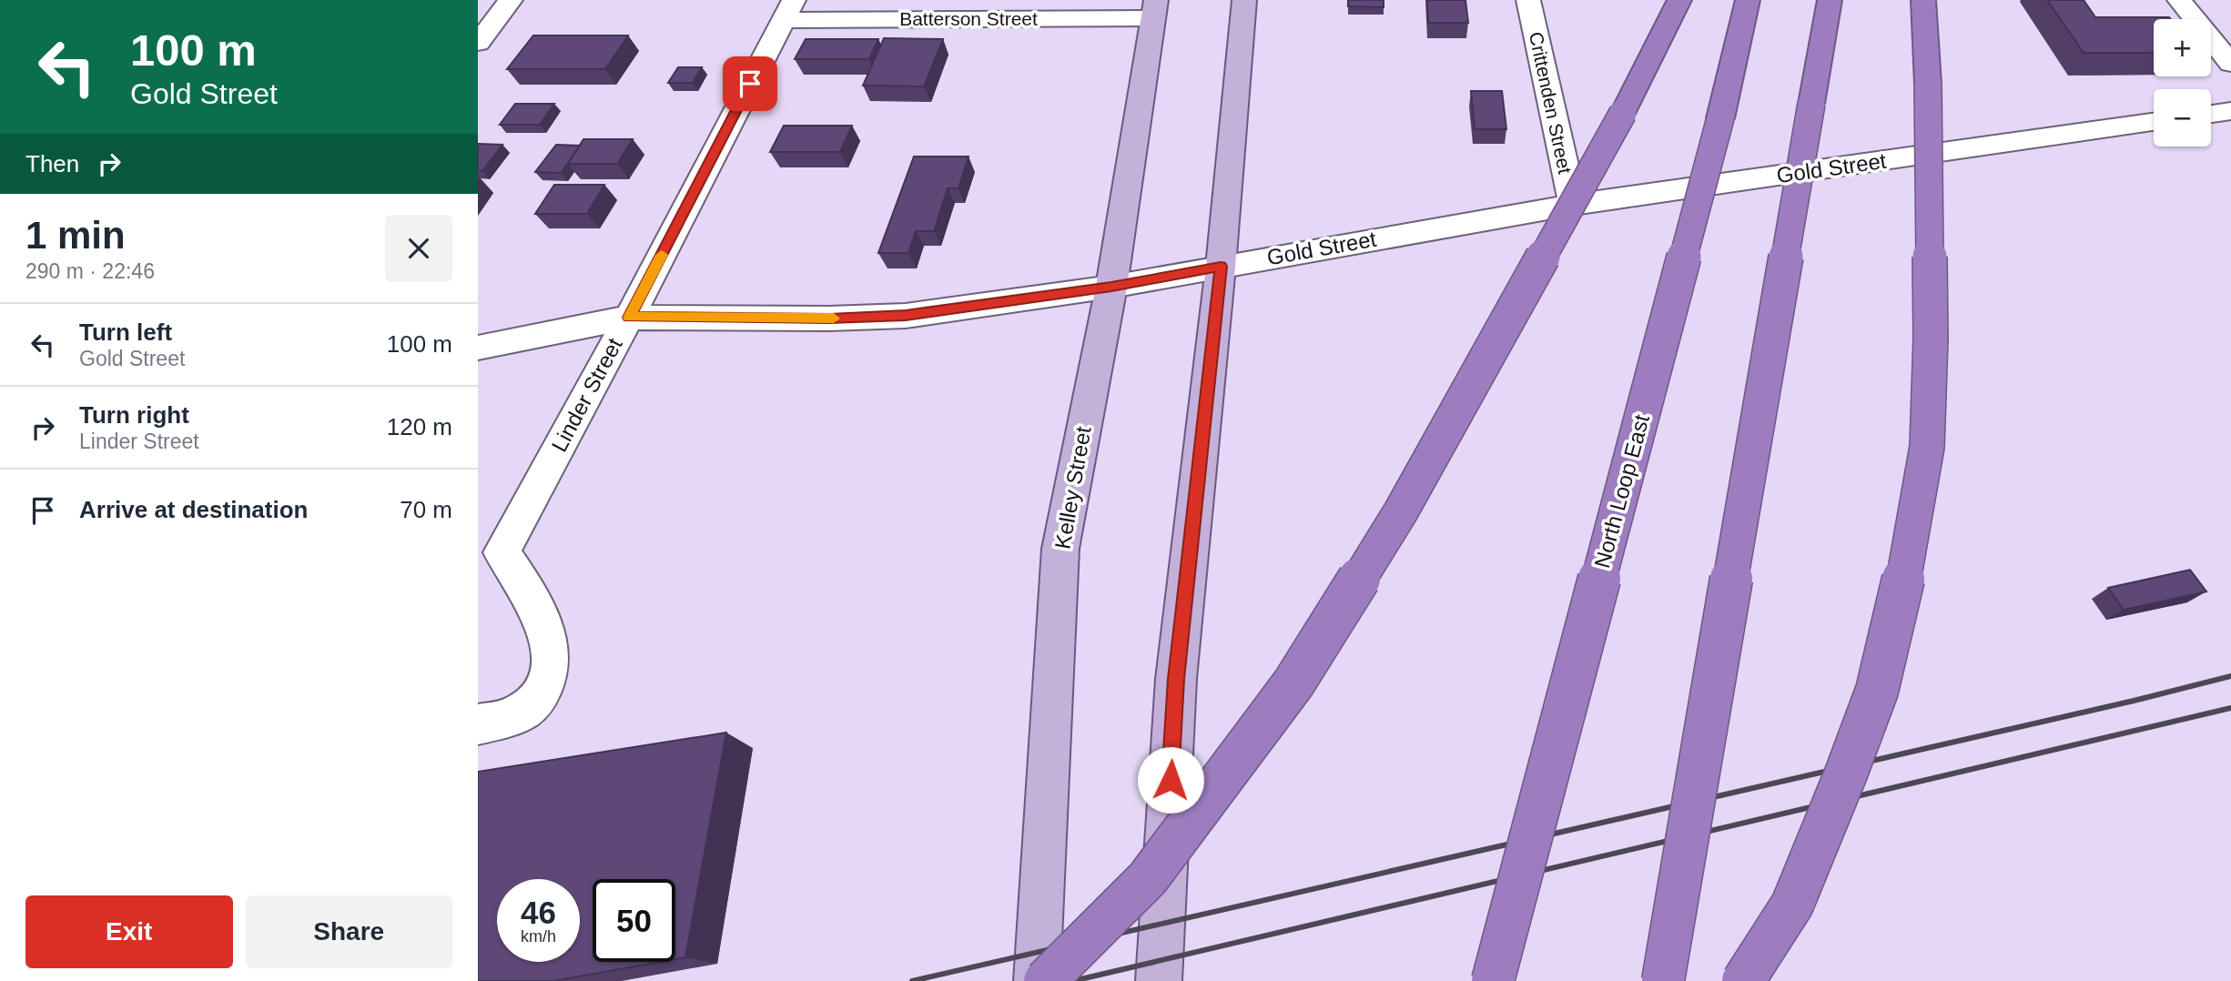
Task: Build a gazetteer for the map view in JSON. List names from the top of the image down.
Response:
{
  "streets": {
    "highway": ["North Loop East"],
    "main road": ["Kelley Street"],
    "street": [
      "Batterson Street",
      "Crittenden Street",
      "Gold Street",
      "Linder Street"
    ]
  },
  "crossings": [
    ["Batterson Street", "Linder Street"],
    ["Batterson Street", "Kelley Street"],
    ["Crittenden Street", "Gold Street"],
    ["Gold Street", "Linder Street"],
    ["Gold Street", "Kelley Street"]
  ],
  "page": {
    "turn": ["100 m", "Gold Street"],
    "map_buttons": ["+", "−"],
    "then": "Then",
    "heading": ["1 min", "290 m · 22:46"],
    "list": [
      {
        "name": "Turn left",
        "note": "Gold Street",
        "value": "100 m"
      },
      {
        "name": "Turn right",
        "note": "Linder Street",
        "value": "120 m"
      },
      {
        "name": "Arrive at destination",
        "value": "70 m"
      }
    ],
    "speed": "46 km/h",
    "limit": "50",
    "buttons": ["Exit", "Share"]
  }
}
